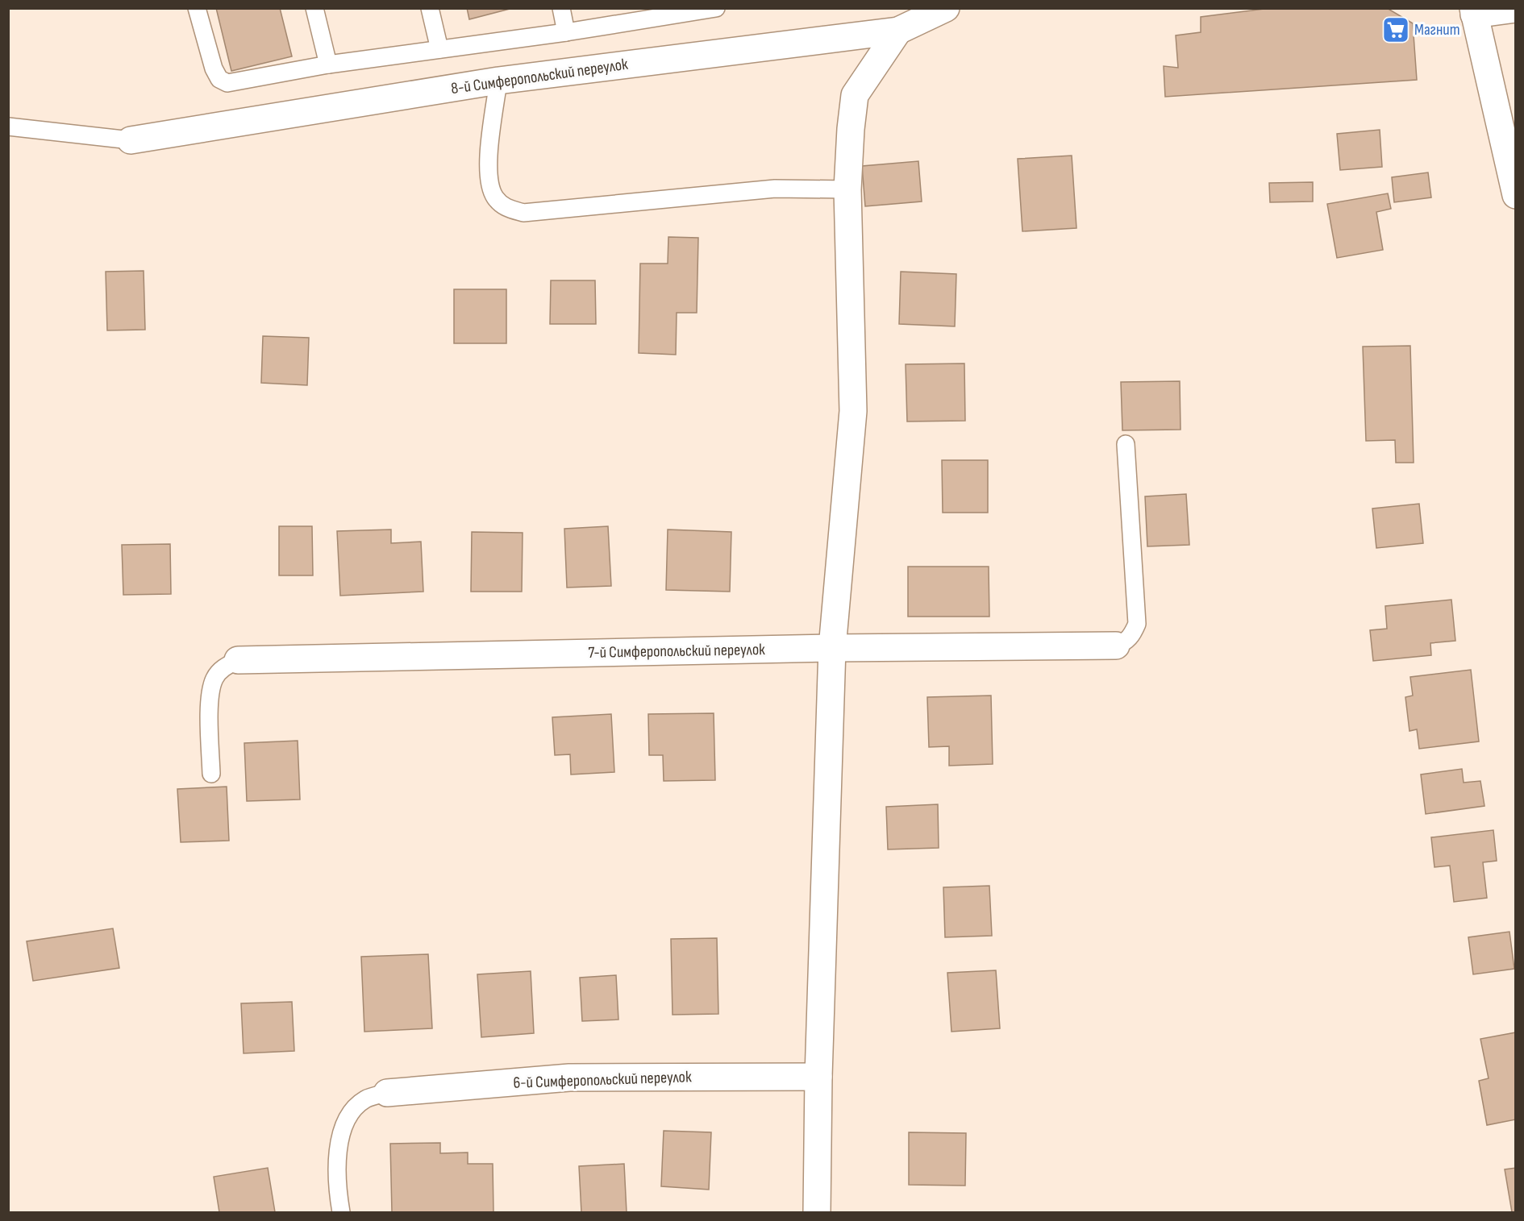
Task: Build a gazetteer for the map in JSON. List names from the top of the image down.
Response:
{
  "streets": {
    "street": ["8-й Симферопольский переулок", "7-й Симферопольский переулок", "6-й Симферопольский переулок"]
  },
  "places": {
    "supermarket": ["Магнит"]
  }
}
